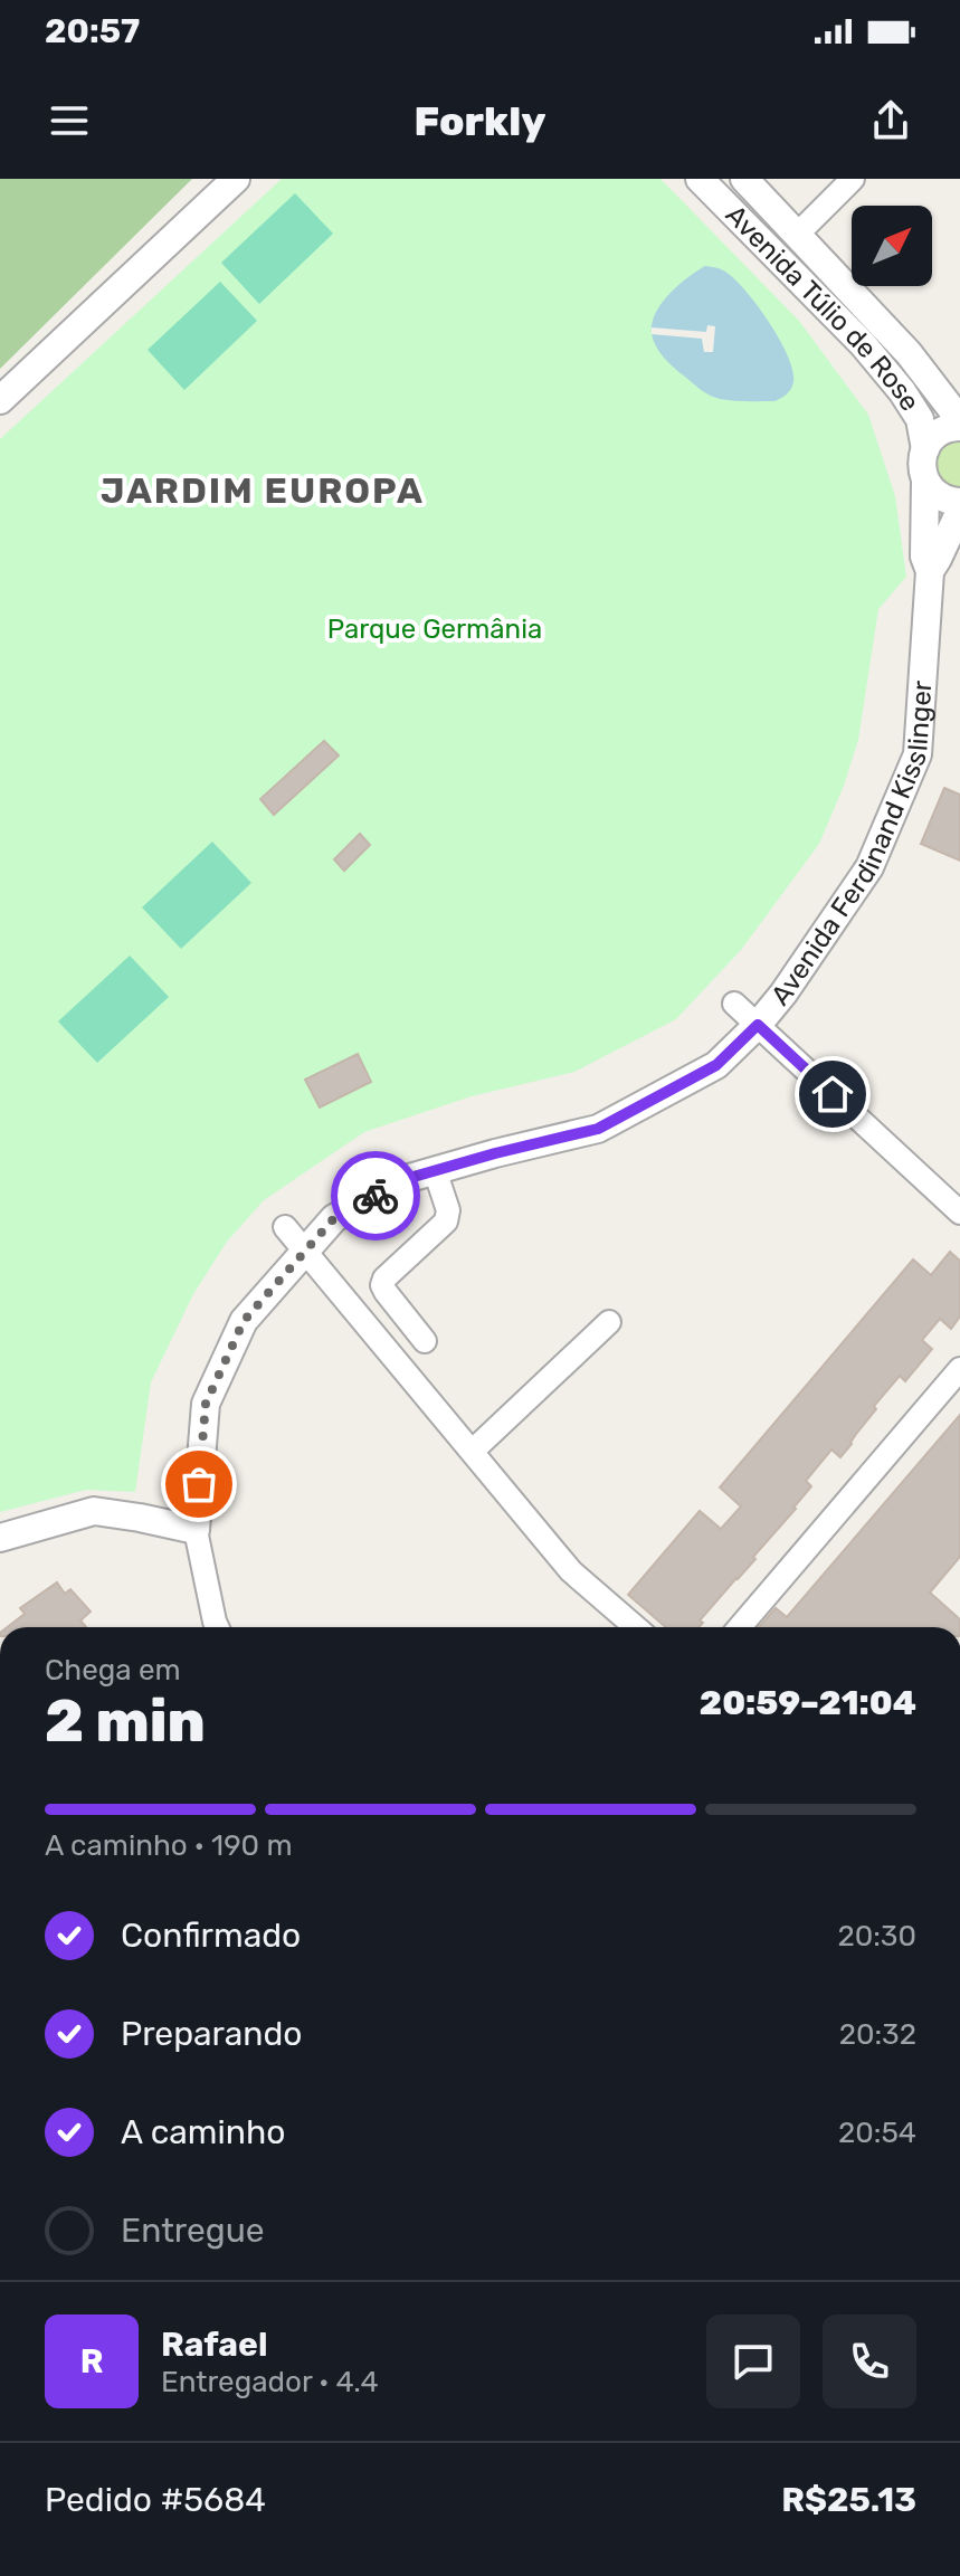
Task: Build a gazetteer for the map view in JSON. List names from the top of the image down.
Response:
{
  "streets": {
    "street": ["Avenida Túlio de Rose", "Avenida Ferdinand Kisslinger"]
  },
  "crossings": [
    ["Avenida Túlio de Rose", "Avenida Ferdinand Kisslinger"]
  ],
  "districts": ["JARDIM EUROPA"],
  "parks": ["Parque Germânia"],
  "north": "top right",
  "page": {
    "status": "20:57",
    "header": "Forkly",
    "heading": ["2 min", "Chega em", "20:59–21:04"],
    "panel": [
      "Rafael",
      "Entregador · 4.4",
      "Pedido #5684",
      "R$25.13"
    ],
    "bar": "A caminho · 190 m",
    "list": [
      ["Confirmado", "20:30"],
      ["Preparando", "20:32"],
      ["A caminho", "20:54"],
      "Entregue"
    ],
    "round": "R"
  }
}
